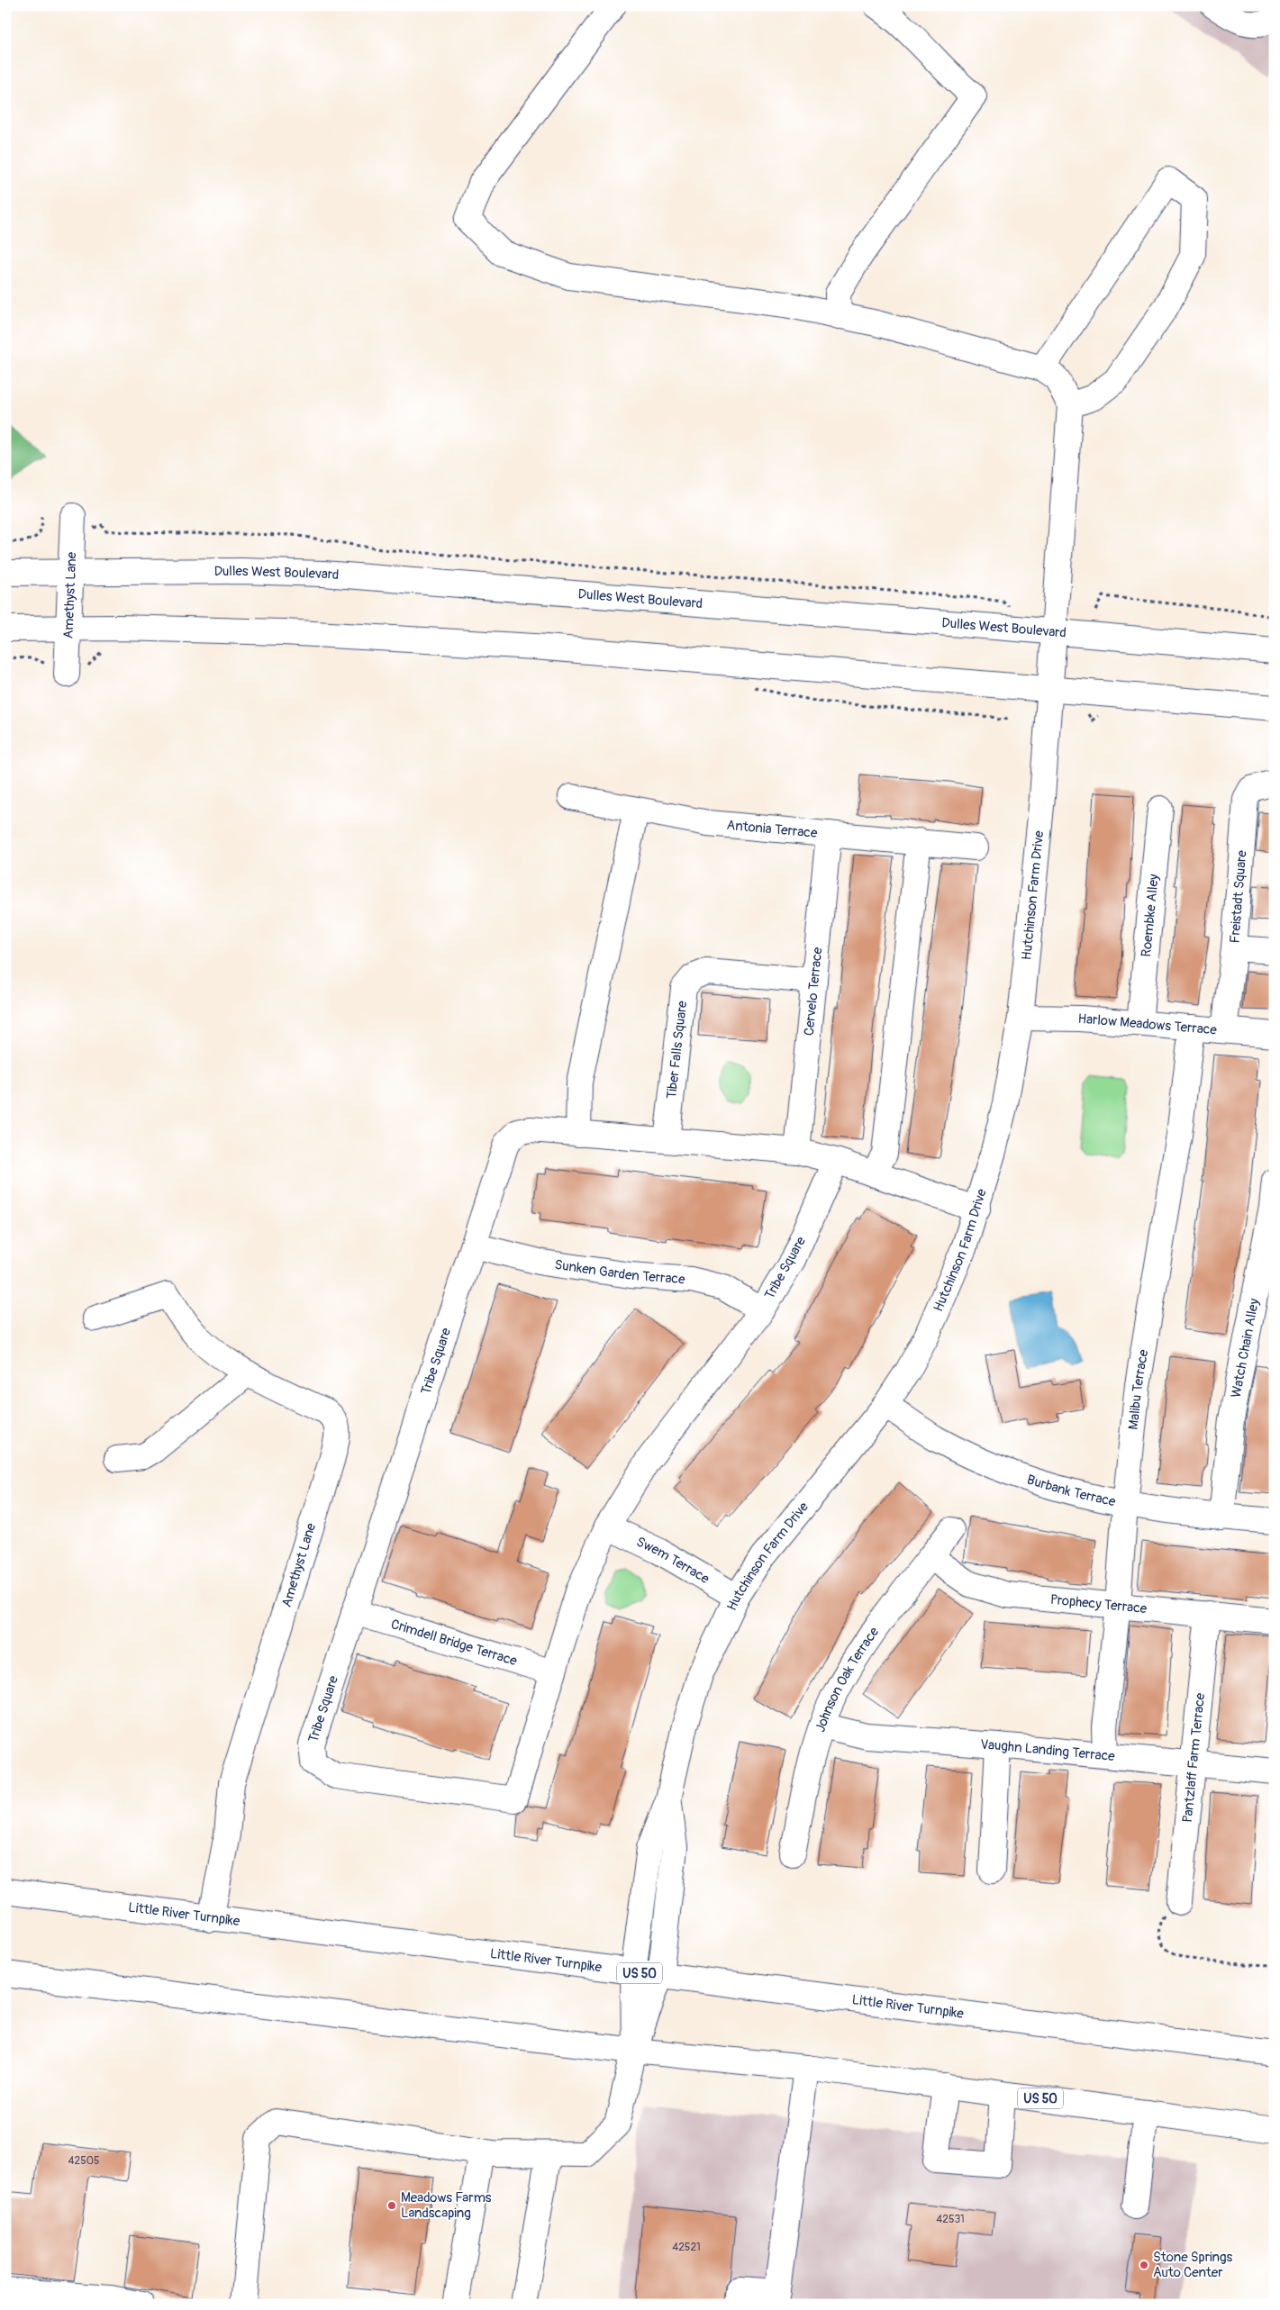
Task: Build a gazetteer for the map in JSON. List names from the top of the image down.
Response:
{
  "streets": {
    "main road": [
      "Dulles West Boulevard",
      "Amethyst Lane",
      "Antonia Terrace",
      "Hutchinson Farm Drive",
      "Freistadt Square",
      "Roembke Alley",
      "Cervelo Terrace",
      "Harlow Meadows Terrace",
      "Tiber Falls Square",
      "Tribe Square",
      "Sunken Garden Terrace",
      "Watch Chain Alley",
      "Malibu Terrace",
      "Burbank Terrace",
      "Swem Terrace",
      "Prophecy Terrace",
      "Crimdell Bridge Terrace",
      "Johnson Oak Terrace",
      "Vaughn Landing Terrace",
      "Pantzlaff Farm Terrace",
      "Little River Turnpike",
      "US 50"
    ]
  },
  "crossings": [
    ["Dulles West Boulevard", "Amethyst Lane"],
    ["Dulles West Boulevard", "Hutchinson Farm Drive"],
    ["Amethyst Lane", "Little River Turnpike"],
    ["Antonia Terrace", "Cervelo Terrace"],
    ["Hutchinson Farm Drive", "Harlow Meadows Terrace"],
    ["Hutchinson Farm Drive", "Tribe Square"],
    ["Hutchinson Farm Drive", "Burbank Terrace"],
    ["Hutchinson Farm Drive", "Swem Terrace"],
    ["Hutchinson Farm Drive", "Little River Turnpike"],
    ["Hutchinson Farm Drive", "US 50"],
    ["Freistadt Square", "Harlow Meadows Terrace"],
    ["Roembke Alley", "Harlow Meadows Terrace"],
    ["Cervelo Terrace", "Tiber Falls Square"],
    ["Cervelo Terrace", "Tribe Square"],
    ["Harlow Meadows Terrace", "Malibu Terrace"],
    ["Tiber Falls Square", "Tribe Square"],
    ["Tribe Square", "Sunken Garden Terrace"],
    ["Tribe Square", "Swem Terrace"],
    ["Tribe Square", "Crimdell Bridge Terrace"],
    ["Watch Chain Alley", "Burbank Terrace"],
    ["Malibu Terrace", "Burbank Terrace"],
    ["Malibu Terrace", "Prophecy Terrace"],
    ["Malibu Terrace", "Vaughn Landing Terrace"],
    ["Prophecy Terrace", "Johnson Oak Terrace"],
    ["Prophecy Terrace", "Pantzlaff Farm Terrace"],
    ["Johnson Oak Terrace", "Vaughn Landing Terrace"],
    ["Vaughn Landing Terrace", "Pantzlaff Farm Terrace"]
  ],
  "places": ["Meadows Farms Landscaping", "Stone Springs Auto Center"],
  "house_numbers": ["42505", "42531", "42521"]
}
